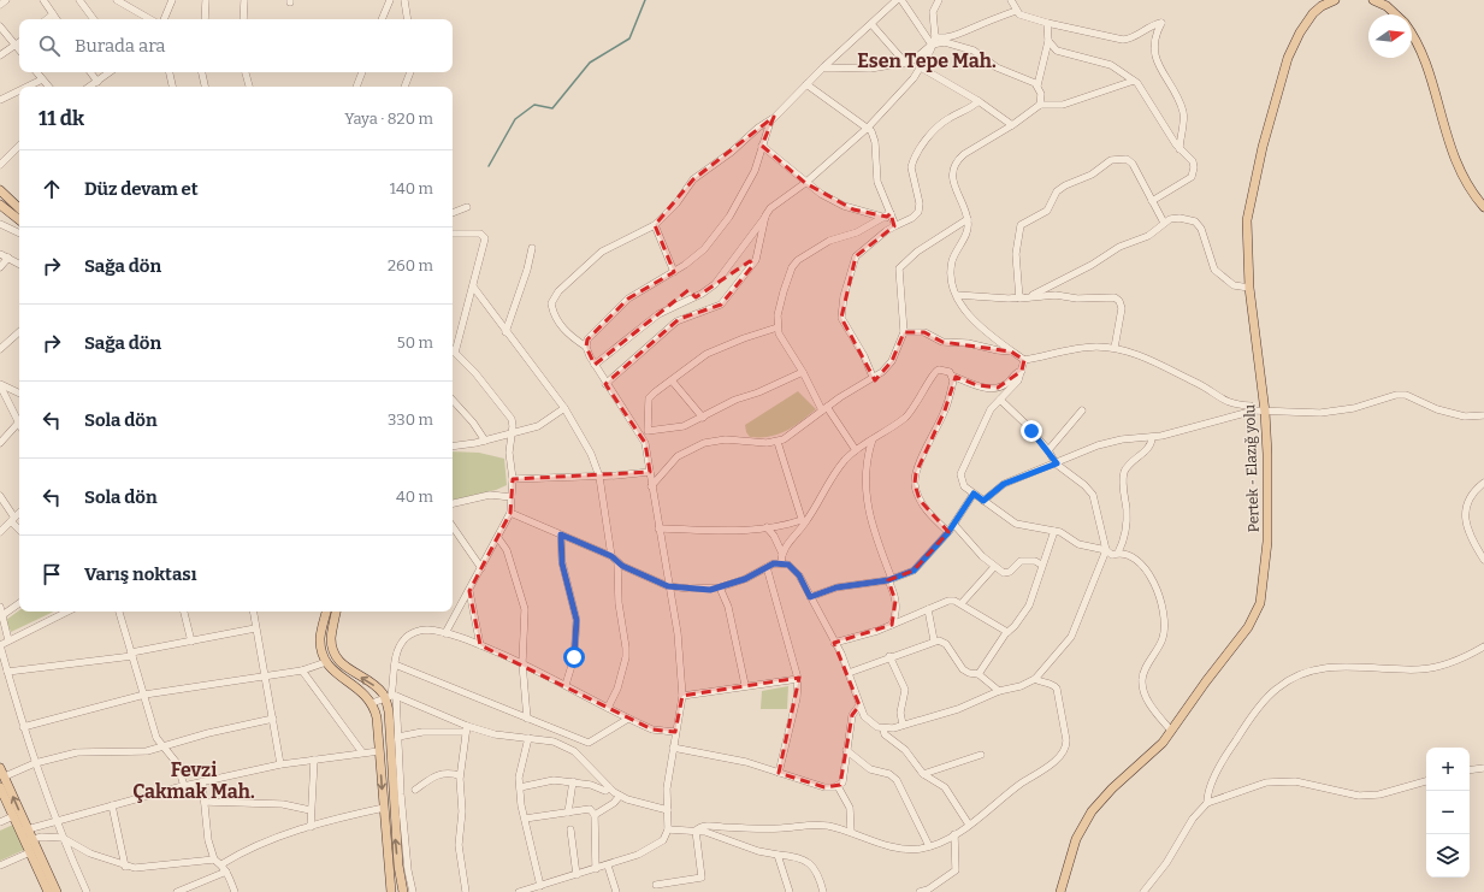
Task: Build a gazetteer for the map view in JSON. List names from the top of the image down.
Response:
{
  "streets": {
    "main road": ["Pertek - Elazığ yolu"]
  },
  "districts": ["Esen Tepe Mah.", "Fevzi Çakmak Mah."],
  "north": "right",
  "page": {
    "search": "Burada ara",
    "heading": ["11 dk", "Yaya · 820 m"],
    "list": [
      ["Düz devam et", "140 m"],
      ["Sağa dön", "260 m"],
      ["Sağa dön", "50 m"],
      ["Sola dön", "330 m"],
      ["Sola dön", "40 m"],
      "Varış noktası"
    ],
    "map_buttons": ["+", "−"]
  }
}
